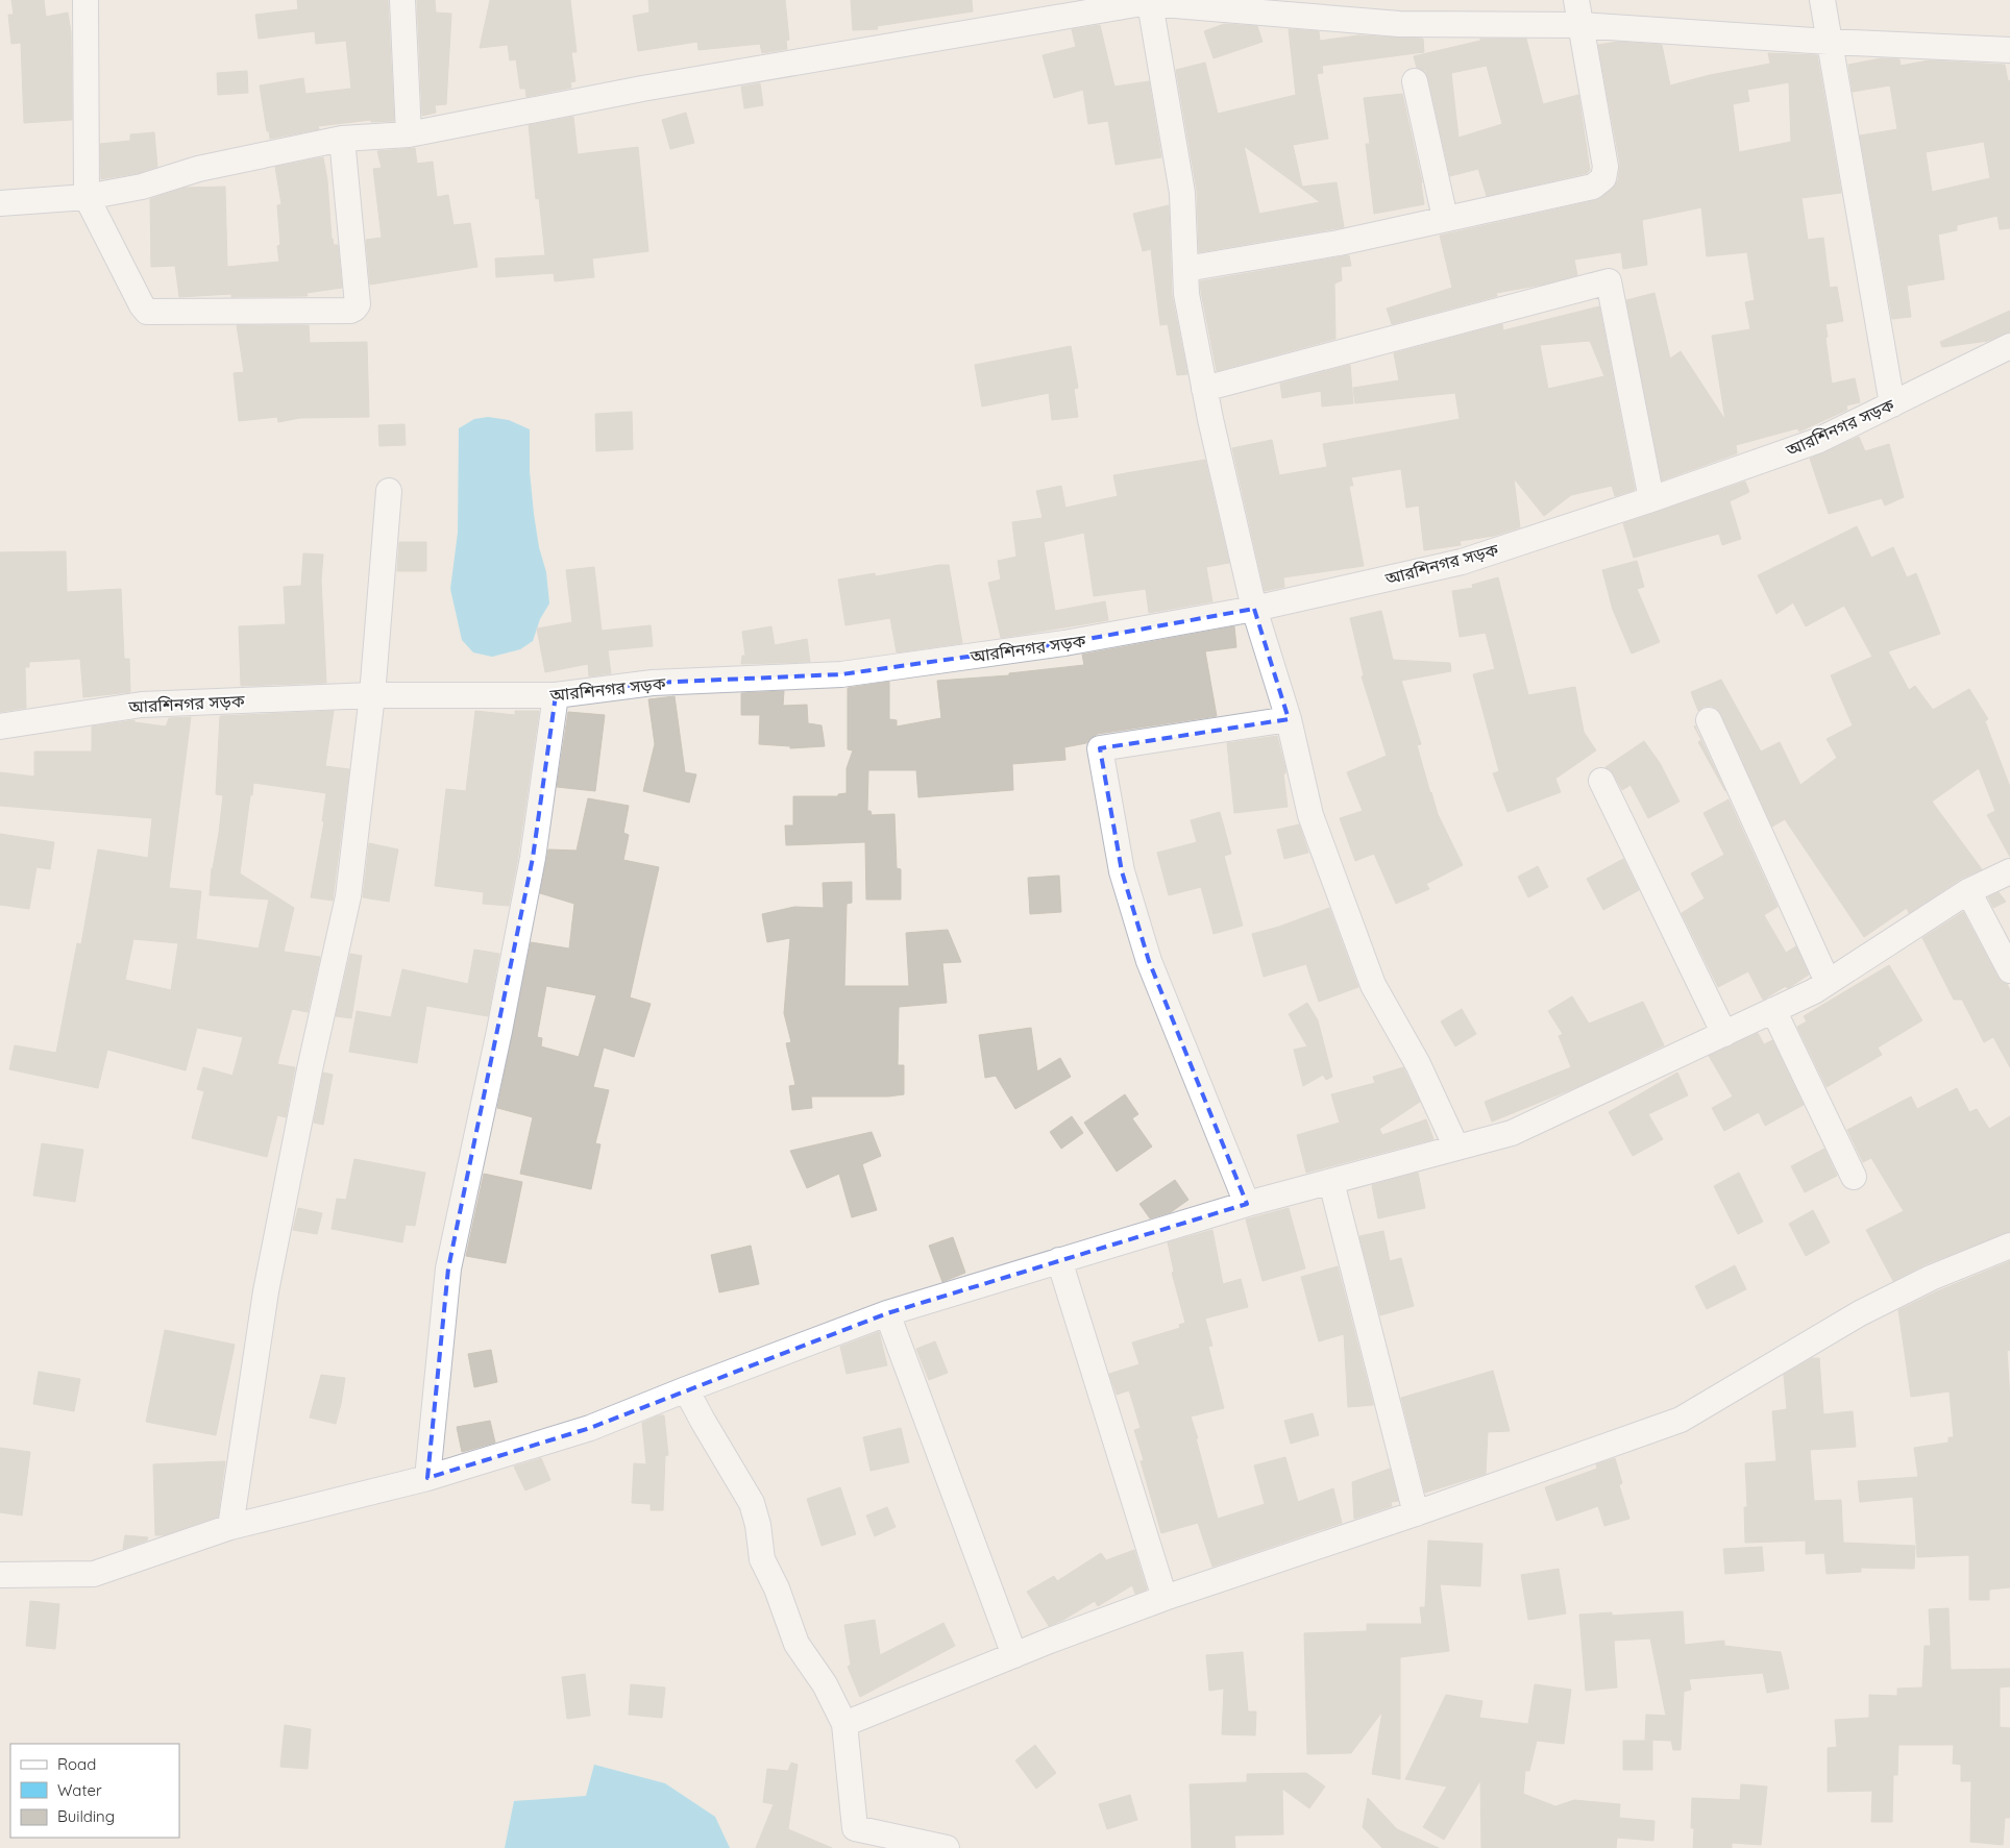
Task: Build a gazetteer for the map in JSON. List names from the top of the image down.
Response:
{
  "streets": {
    "street": ["আরশিনগর সড়ক"]
  },
  "legend": ["Road", "Water", "Building"]
}
